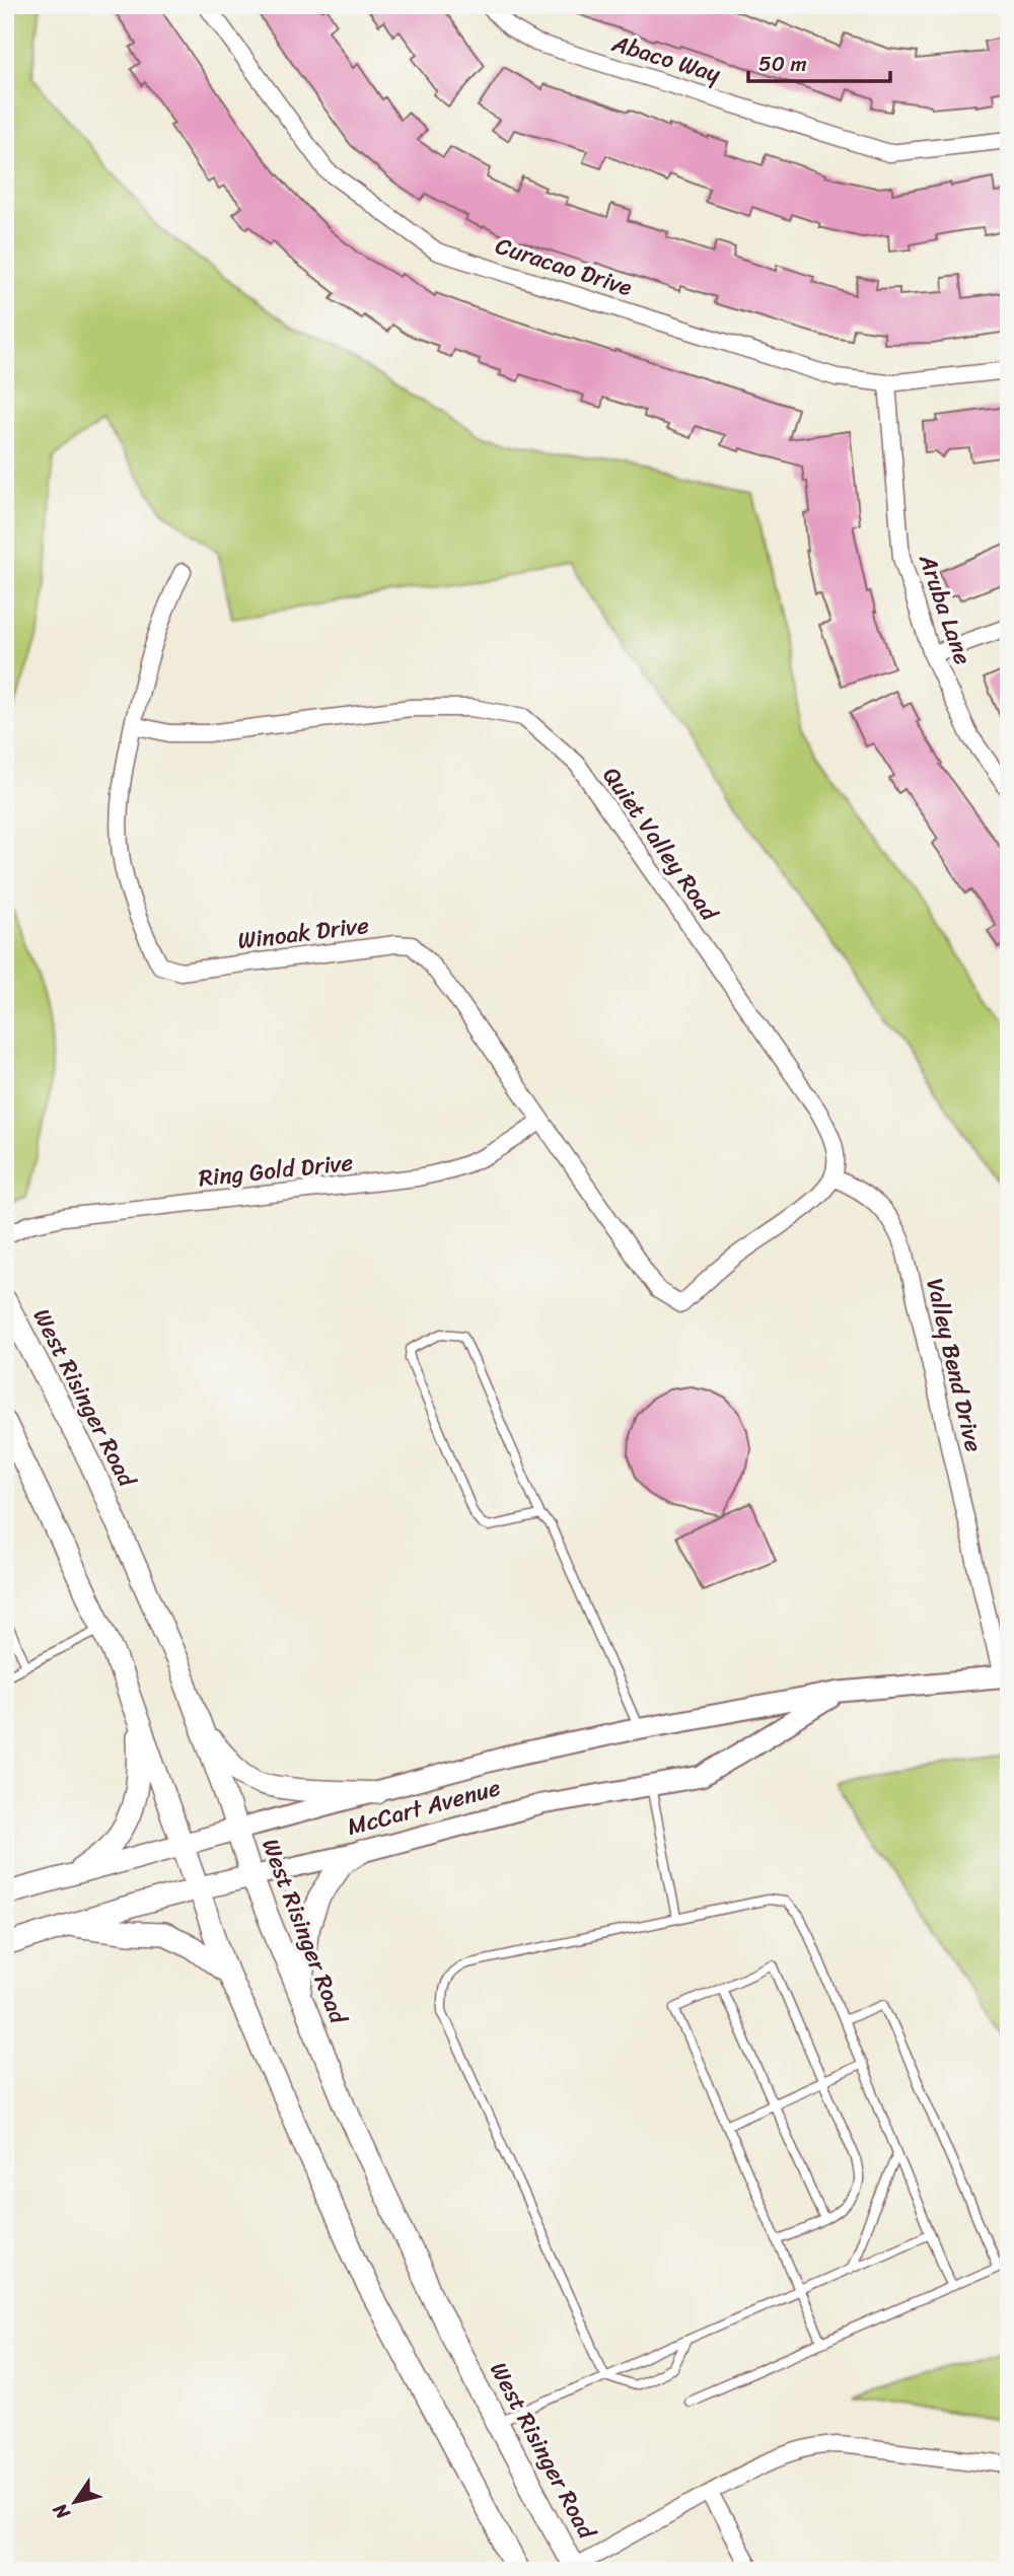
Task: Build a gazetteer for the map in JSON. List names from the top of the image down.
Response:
{
  "streets": {
    "main road": ["West Risinger Road", "McCart Avenue"],
    "street": [
      "Abaco Way",
      "Curacao Drive",
      "Aruba Lane",
      "Quiet Valley Road",
      "Winoak Drive",
      "Ring Gold Drive",
      "Valley Bend Drive"
    ]
  },
  "crossings": [
    ["Curacao Drive", "Aruba Lane"],
    ["Quiet Valley Road", "Winoak Drive"],
    ["Quiet Valley Road", "Valley Bend Drive"],
    ["Winoak Drive", "Ring Gold Drive"],
    ["Winoak Drive", "Valley Bend Drive"],
    ["Valley Bend Drive", "McCart Avenue"],
    ["West Risinger Road", "McCart Avenue"]
  ],
  "scale_bar": "50 m",
  "north": "bottom left"
}
